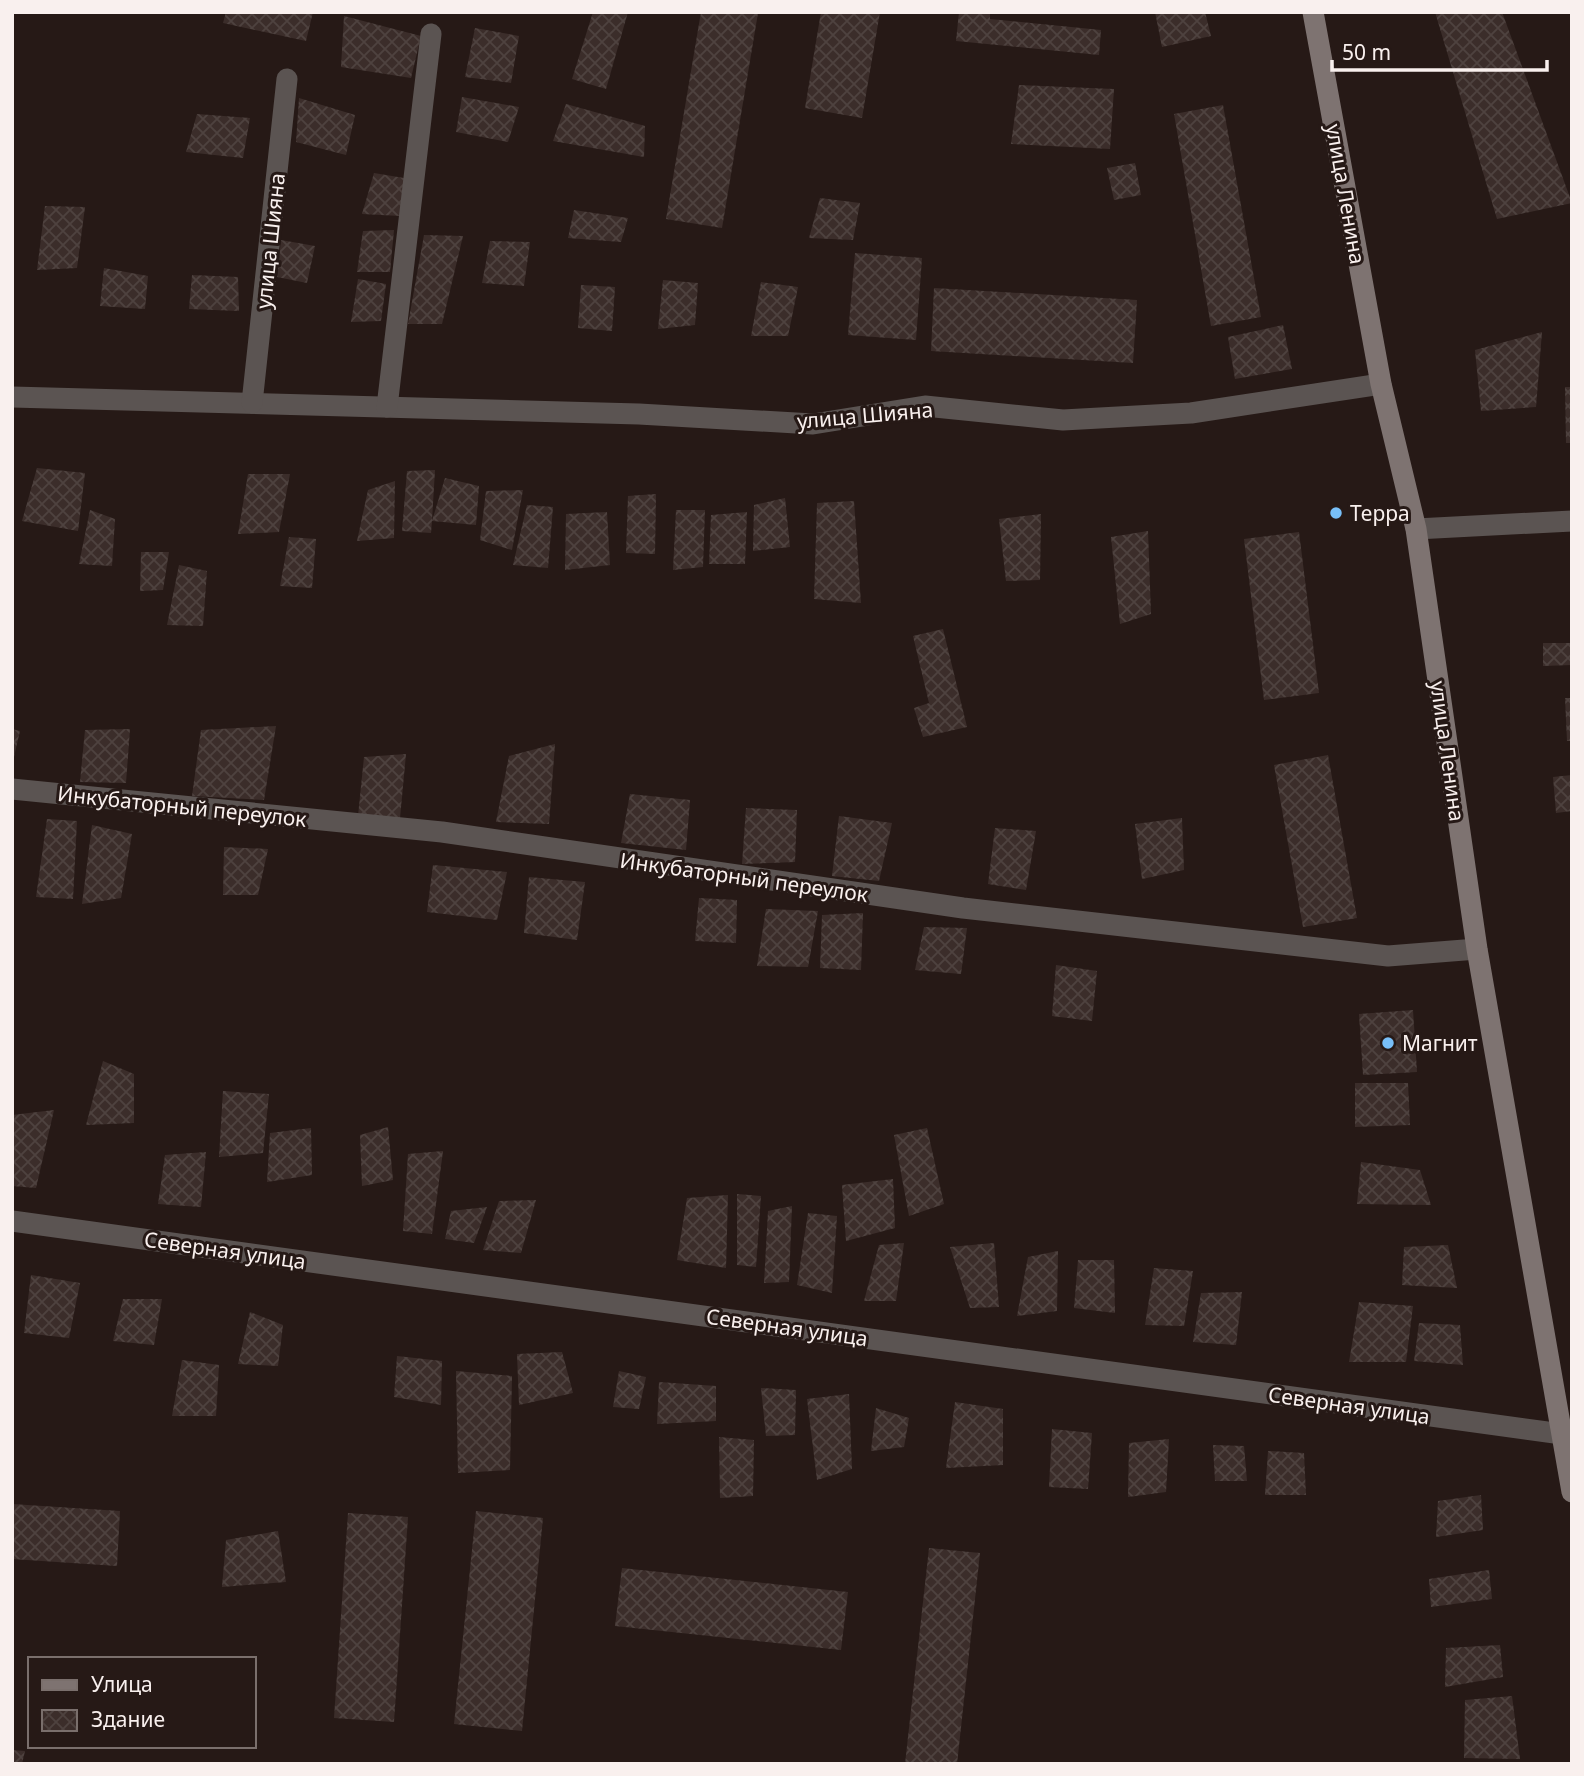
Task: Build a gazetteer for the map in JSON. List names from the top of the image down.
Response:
{
  "streets": {
    "main road": ["улица Ленина"],
    "street": ["улица Шияна", "Инкубаторный переулок", "Северная улица"]
  },
  "crossings": [
    ["улица Ленина", "улица Шияна"],
    ["улица Ленина", "Инкубаторный переулок"],
    ["улица Ленина", "Северная улица"]
  ],
  "places": ["Терра", "Магнит"],
  "legend": ["Улица", "Здание"],
  "scale_bar": "50 m"
}
